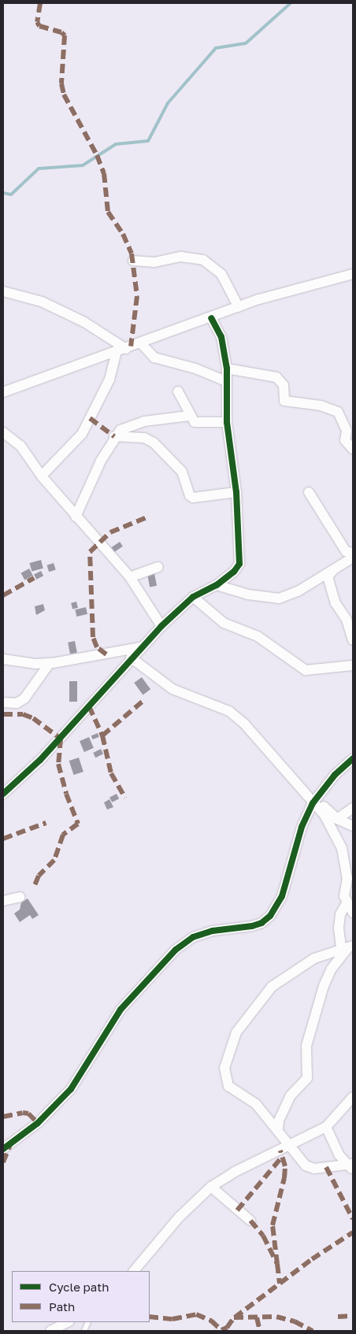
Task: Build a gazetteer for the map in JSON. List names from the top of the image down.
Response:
{
  "legend": ["Cycle path", "Path"]
}
